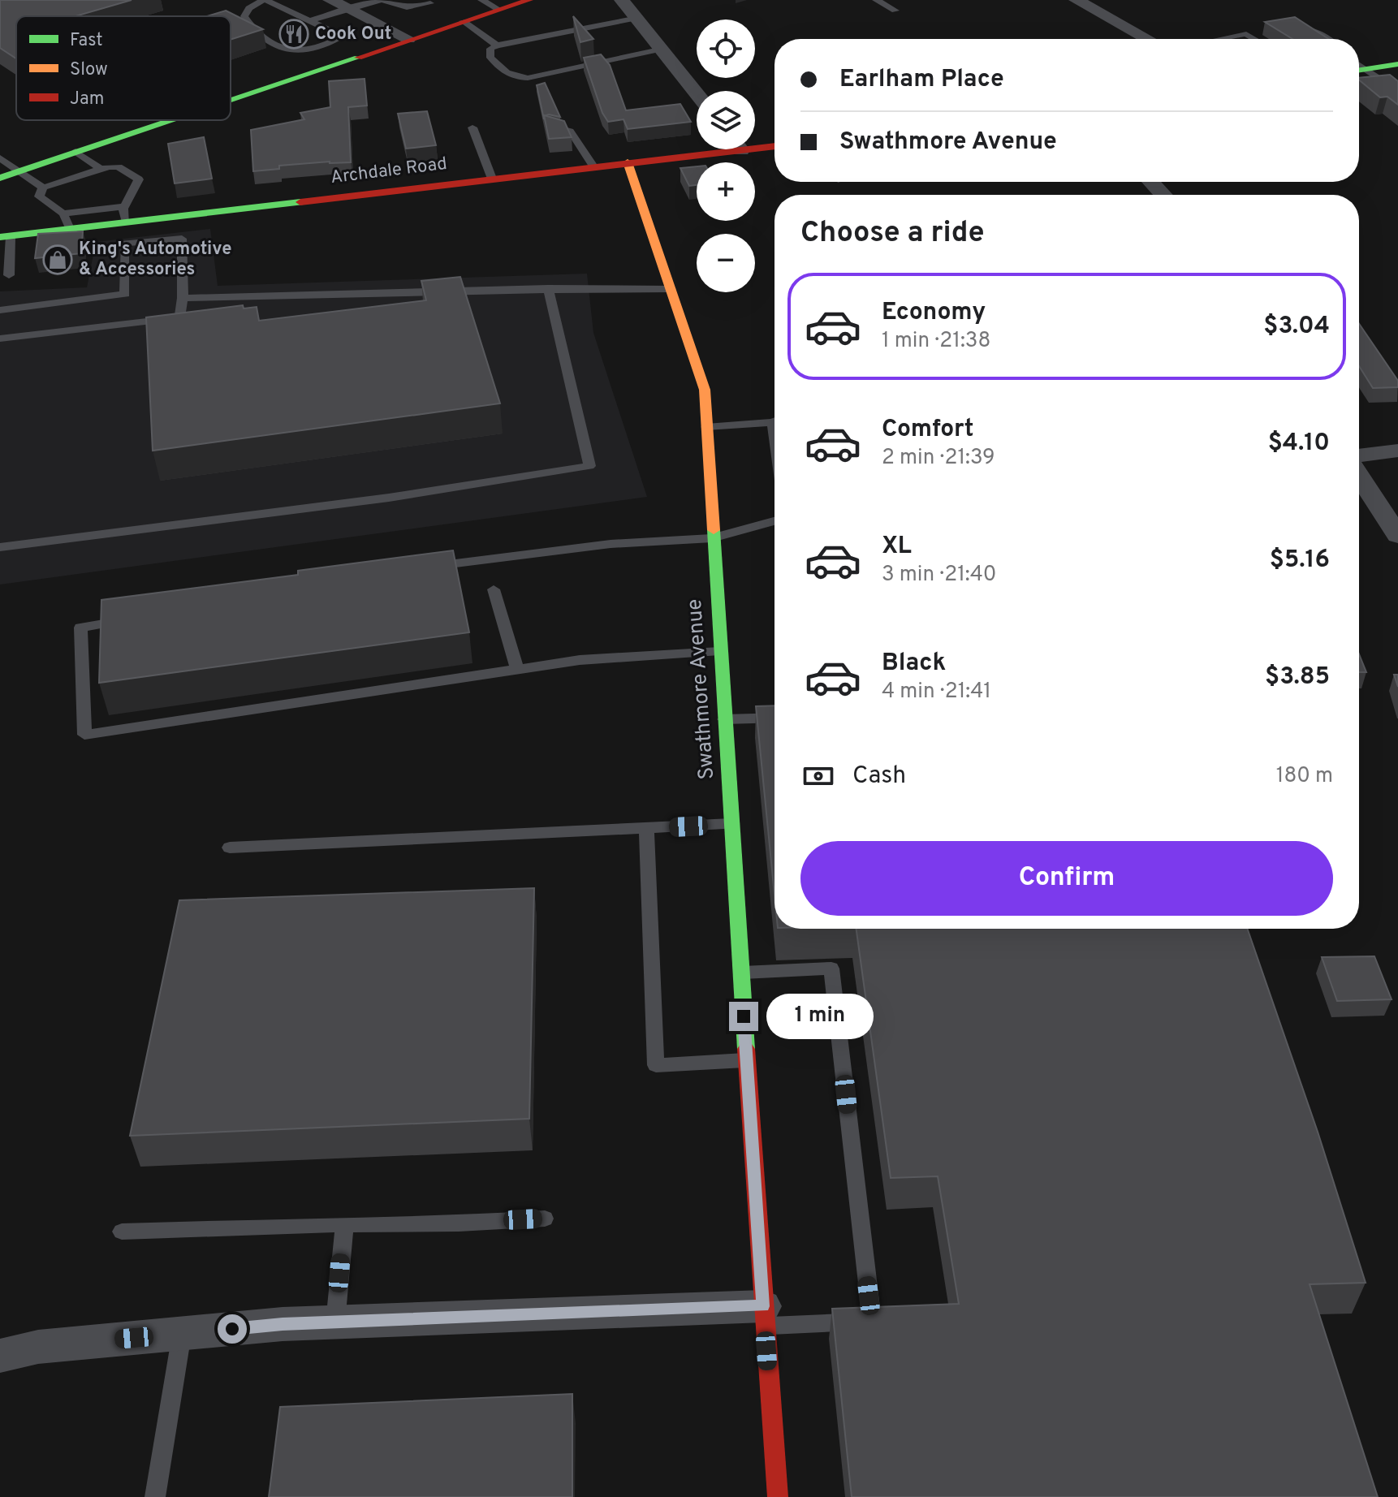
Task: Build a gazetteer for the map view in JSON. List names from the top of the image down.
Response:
{
  "streets": {
    "main road": ["Archdale Road", "Swathmore Avenue"]
  },
  "crossings": [
    ["Archdale Road", "Swathmore Avenue"]
  ],
  "places": {
    "restaurant": ["Cook Out"],
    "shop": ["King's Automotive & Accessories"]
  },
  "legend": ["Fast", "Slow", "Jam"],
  "page": {
    "map_buttons": ["+", "−"],
    "banner": ["Earlham Place", "Swathmore Avenue"],
    "heading": "Choose a ride",
    "list": [
      {
        "name": "Economy",
        "note": "1 min · 21:38",
        "value": "$3.04"
      },
      {
        "name": "Comfort",
        "note": "2 min · 21:39",
        "value": "$4.10"
      },
      {
        "name": "XL",
        "note": "3 min · 21:40",
        "value": "$5.16"
      },
      {
        "name": "Black",
        "note": "4 min · 21:41",
        "value": "$3.85"
      }
    ],
    "pay": ["Cash", "180 m"],
    "buttons": "Confirm",
    "bubble": "1 min"
  }
}
